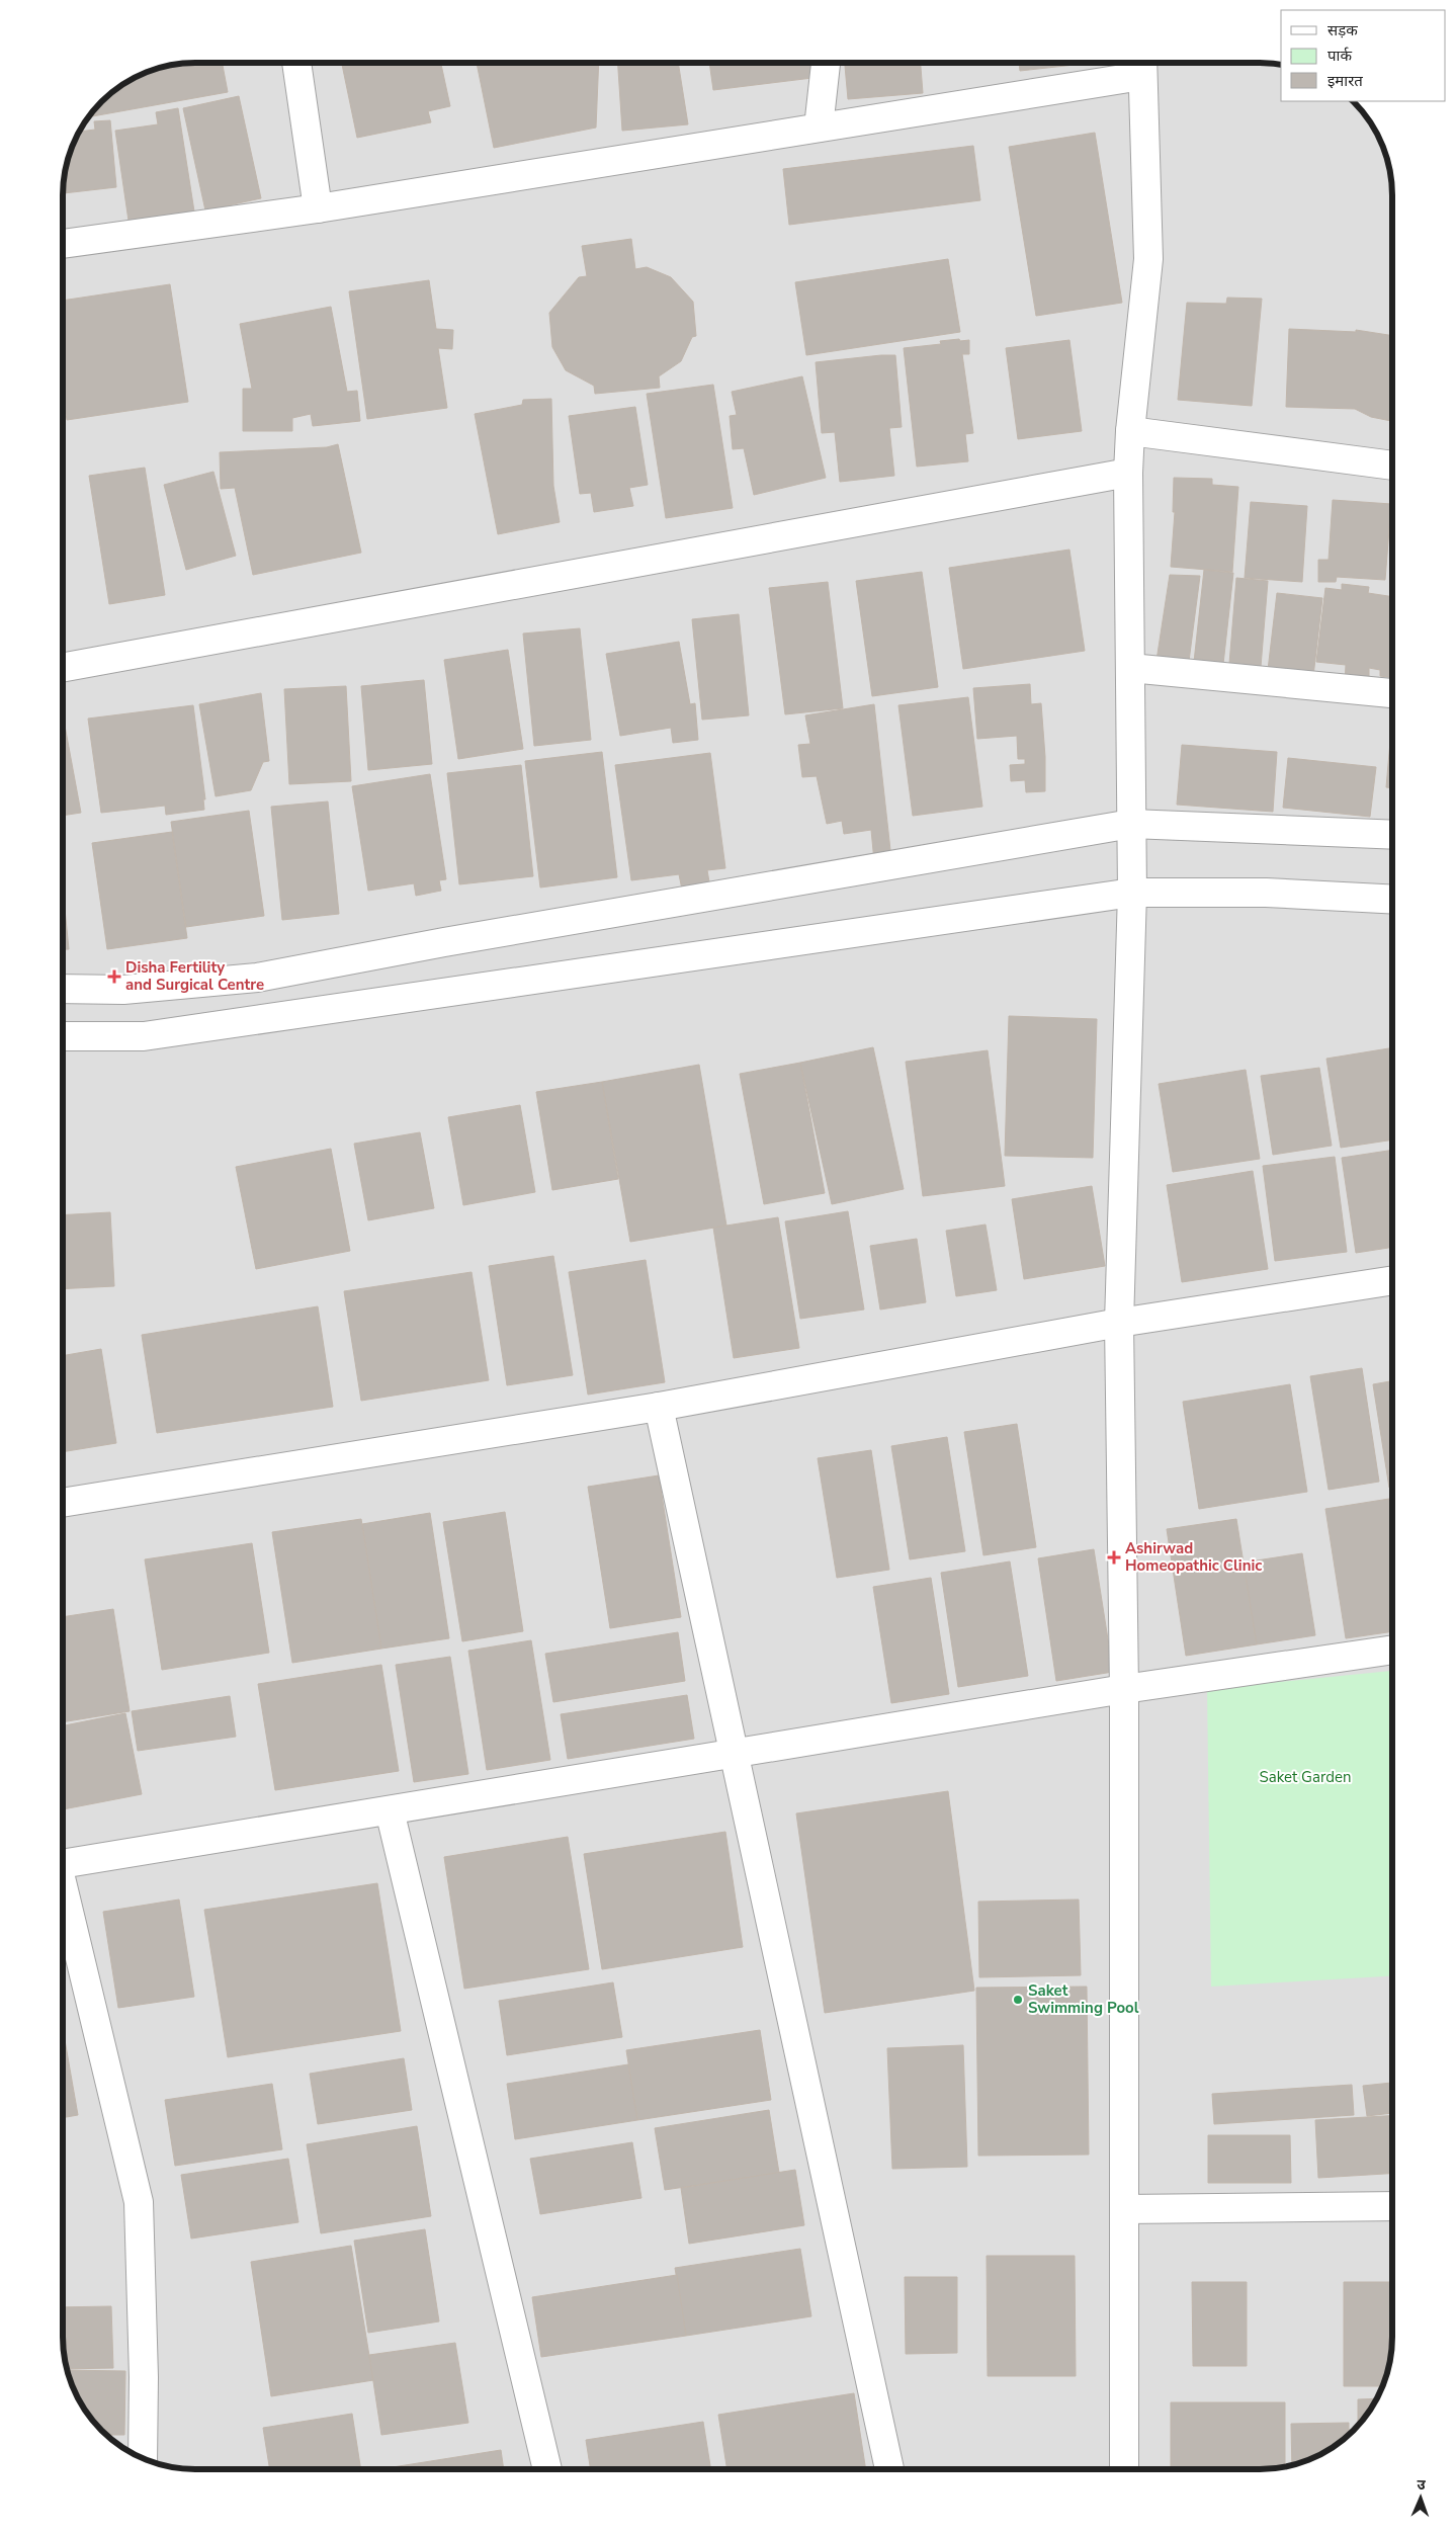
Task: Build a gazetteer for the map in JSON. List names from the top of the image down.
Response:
{
  "parks": ["Saket Garden"],
  "places": {
    "health": ["Disha Fertility and Surgical Centre", "Ashirwad Homeopathic Clinic"],
    "other": ["Saket Swimming Pool"]
  },
  "legend": ["सड़क", "पार्क", "इमारत"],
  "north": "top"
}
